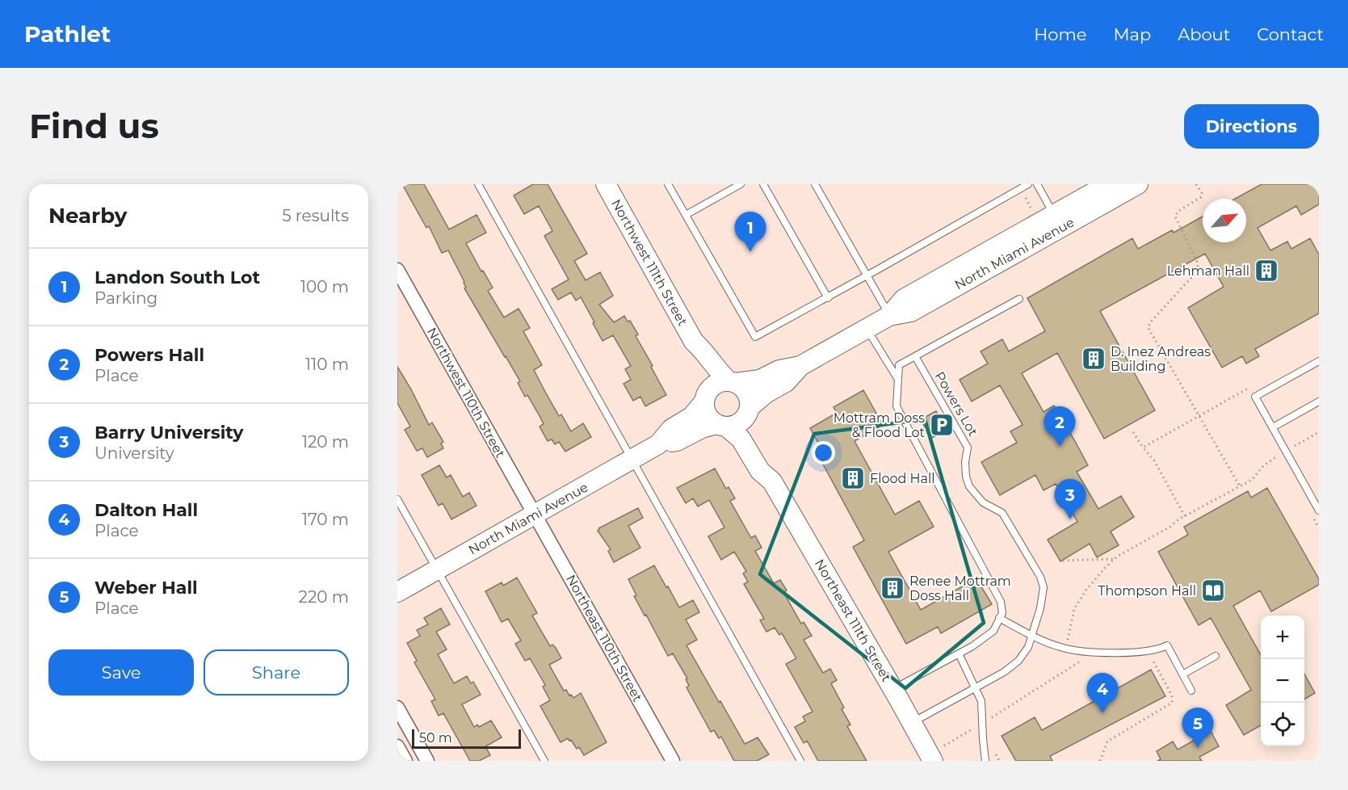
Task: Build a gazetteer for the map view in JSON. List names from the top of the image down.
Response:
{
  "streets": {
    "street": [
      "North Miami Avenue",
      "Northwest 111th Street",
      "Northwest 110th Street",
      "Northeast 111th Street",
      "Northeast 110th Street"
    ],
    "lane": ["Powers Lot"]
  },
  "crossings": [
    ["North Miami Avenue", "Northwest 111th Street"],
    ["North Miami Avenue", "Northwest 110th Street"],
    ["North Miami Avenue", "Northeast 111th Street"],
    ["North Miami Avenue", "Northeast 110th Street"],
    ["Northwest 111th Street", "Northeast 111th Street"],
    ["Northwest 110th Street", "Northeast 110th Street"],
    ["Powers Lot", "Northeast 111th Street"]
  ],
  "places": {
    "building": [
      "Lehman Hall",
      "D. Inez Andreas Building",
      "Flood Hall",
      "Renee Mottram Doss Hall"
    ],
    "parking": ["Mottram Doss & Flood Lot"],
    "library": ["Thompson Hall"]
  },
  "scale_bar": "50 m",
  "north": "top right",
  "page": {
    "header": "Pathlet",
    "nav": [
      "Home",
      "Map",
      "About",
      "Contact"
    ],
    "buttons": [
      "Directions",
      ["Save", "Share"]
    ],
    "title": "Find us",
    "heading": ["Nearby", "5 results"],
    "pins": [
      "1",
      "2",
      "3",
      "4",
      "5"
    ],
    "list": [
      {
        "mark": "1",
        "name": "Landon South Lot",
        "note": "Parking",
        "value": "100 m"
      },
      {
        "mark": "2",
        "name": "Powers Hall",
        "note": "Place",
        "value": "110 m"
      },
      {
        "mark": "3",
        "name": "Barry University",
        "note": "University",
        "value": "120 m"
      },
      {
        "mark": "4",
        "name": "Dalton Hall",
        "note": "Place",
        "value": "170 m"
      },
      {
        "mark": "5",
        "name": "Weber Hall",
        "note": "Place",
        "value": "220 m"
      }
    ],
    "map_buttons": ["+", "−"],
    "scale": "50 m"
  }
}
